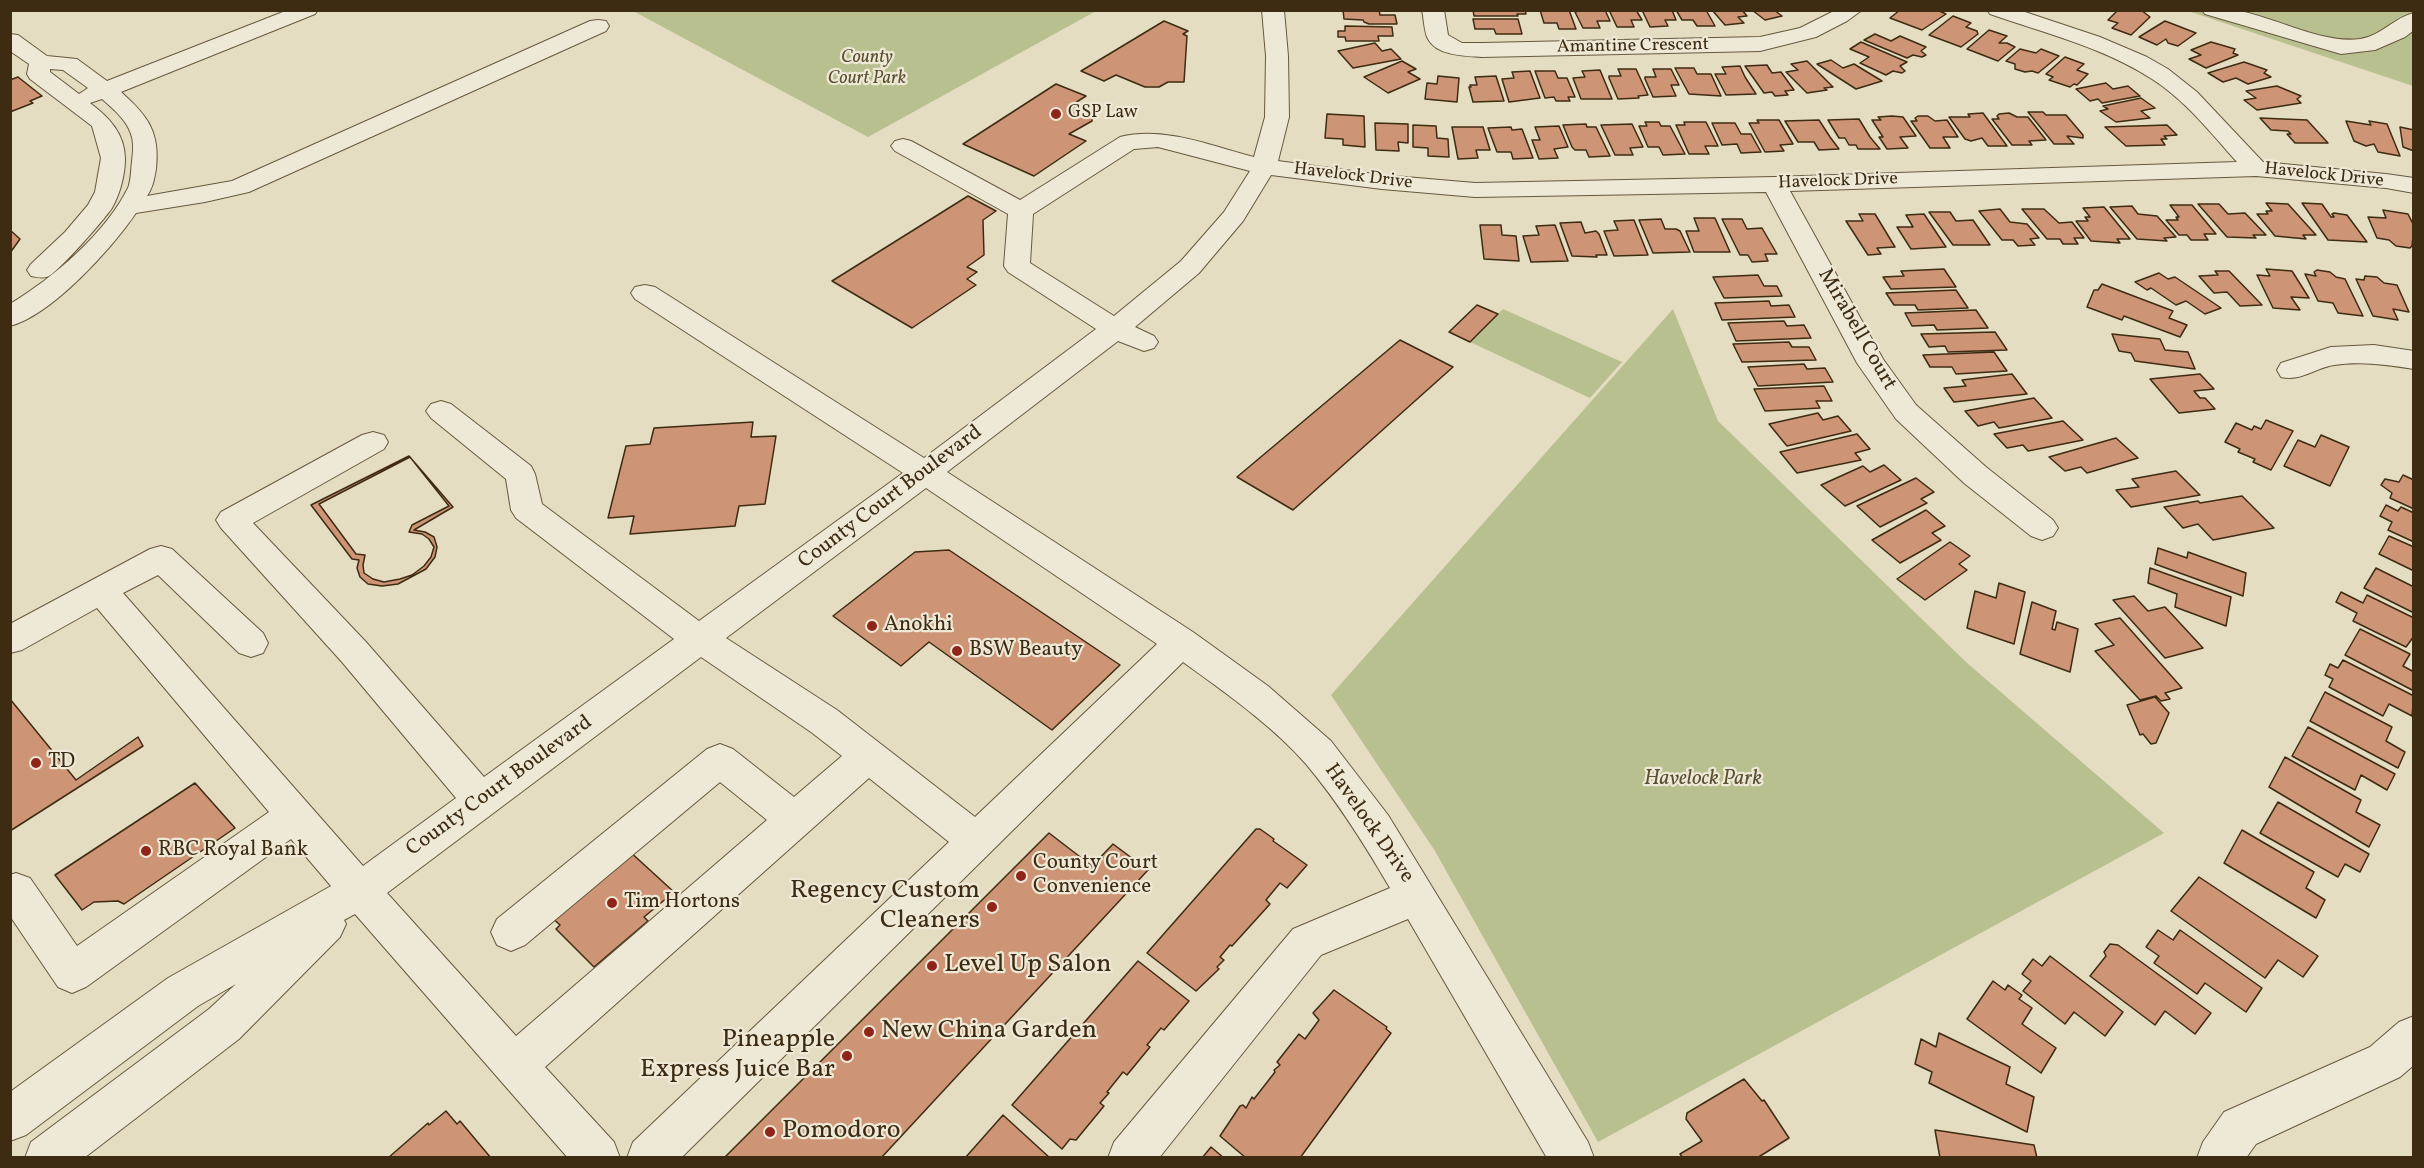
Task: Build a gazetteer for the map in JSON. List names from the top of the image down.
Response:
{
  "streets": {
    "street": [
      "Amantine Crescent",
      "Havelock Drive",
      "Mirabell Court",
      "County Court Boulevard"
    ]
  },
  "crossings": [
    ["Havelock Drive", "Mirabell Court"],
    ["Havelock Drive", "County Court Boulevard"]
  ],
  "parks": ["County Court Park", "Havelock Park"],
  "places": [
    "GSP Law",
    "Anokhi",
    "BSW Beauty",
    "TD",
    "RBC Royal Bank",
    "County Court Convenience",
    "Tim Hortons",
    "Regency Custom Cleaners",
    "Level Up Salon",
    "New China Garden",
    "Pineapple Express Juice Bar",
    "Pomodoro"
  ]
}
